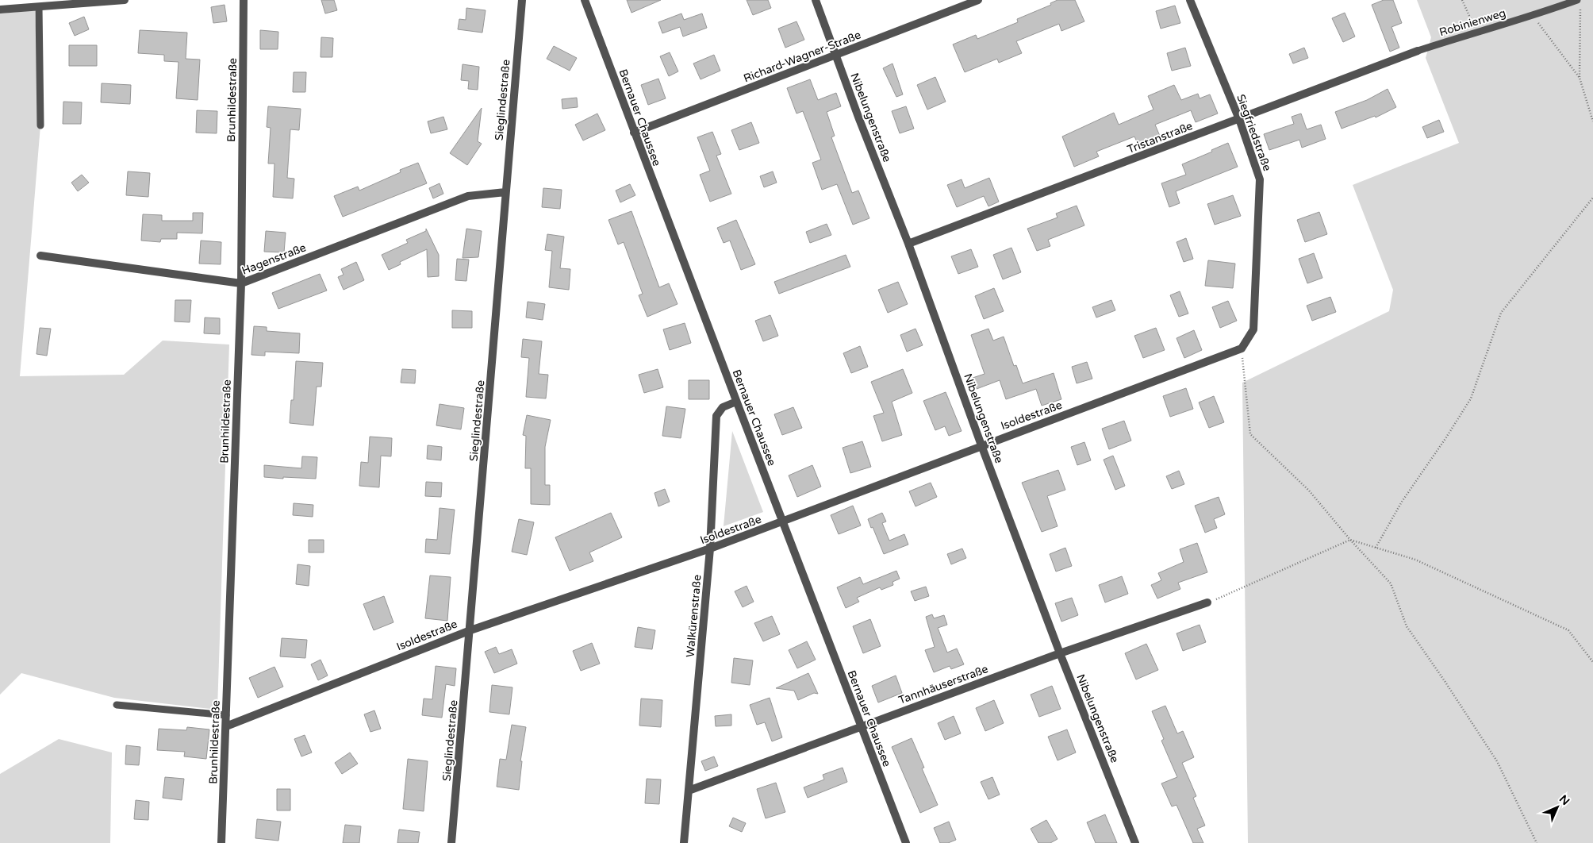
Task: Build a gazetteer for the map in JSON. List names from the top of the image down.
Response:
{
  "streets": {
    "street": [
      "Richard-Wagner-Straße",
      "Brunhildestraße",
      "Sieglindestraße",
      "Bernauer Chaussee",
      "Nibelungenstraße",
      "Siegfriedstraße",
      "Tristanstraße",
      "Hagenstraße",
      "Isoldestraße",
      "Walkürenstraße",
      "Tannhäuserstraße"
    ],
    "lane": ["Robinienweg"]
  },
  "crossings": [
    ["Robinienweg", "Tristanstraße"],
    ["Richard-Wagner-Straße", "Bernauer Chaussee"],
    ["Richard-Wagner-Straße", "Nibelungenstraße"],
    ["Brunhildestraße", "Hagenstraße"],
    ["Brunhildestraße", "Isoldestraße"],
    ["Sieglindestraße", "Hagenstraße"],
    ["Sieglindestraße", "Isoldestraße"],
    ["Bernauer Chaussee", "Isoldestraße"],
    ["Bernauer Chaussee", "Walkürenstraße"],
    ["Bernauer Chaussee", "Tannhäuserstraße"],
    ["Nibelungenstraße", "Tristanstraße"],
    ["Nibelungenstraße", "Isoldestraße"],
    ["Nibelungenstraße", "Tannhäuserstraße"],
    ["Siegfriedstraße", "Tristanstraße"],
    ["Siegfriedstraße", "Isoldestraße"],
    ["Isoldestraße", "Walkürenstraße"],
    ["Walkürenstraße", "Tannhäuserstraße"]
  ],
  "north": "top right"
}
